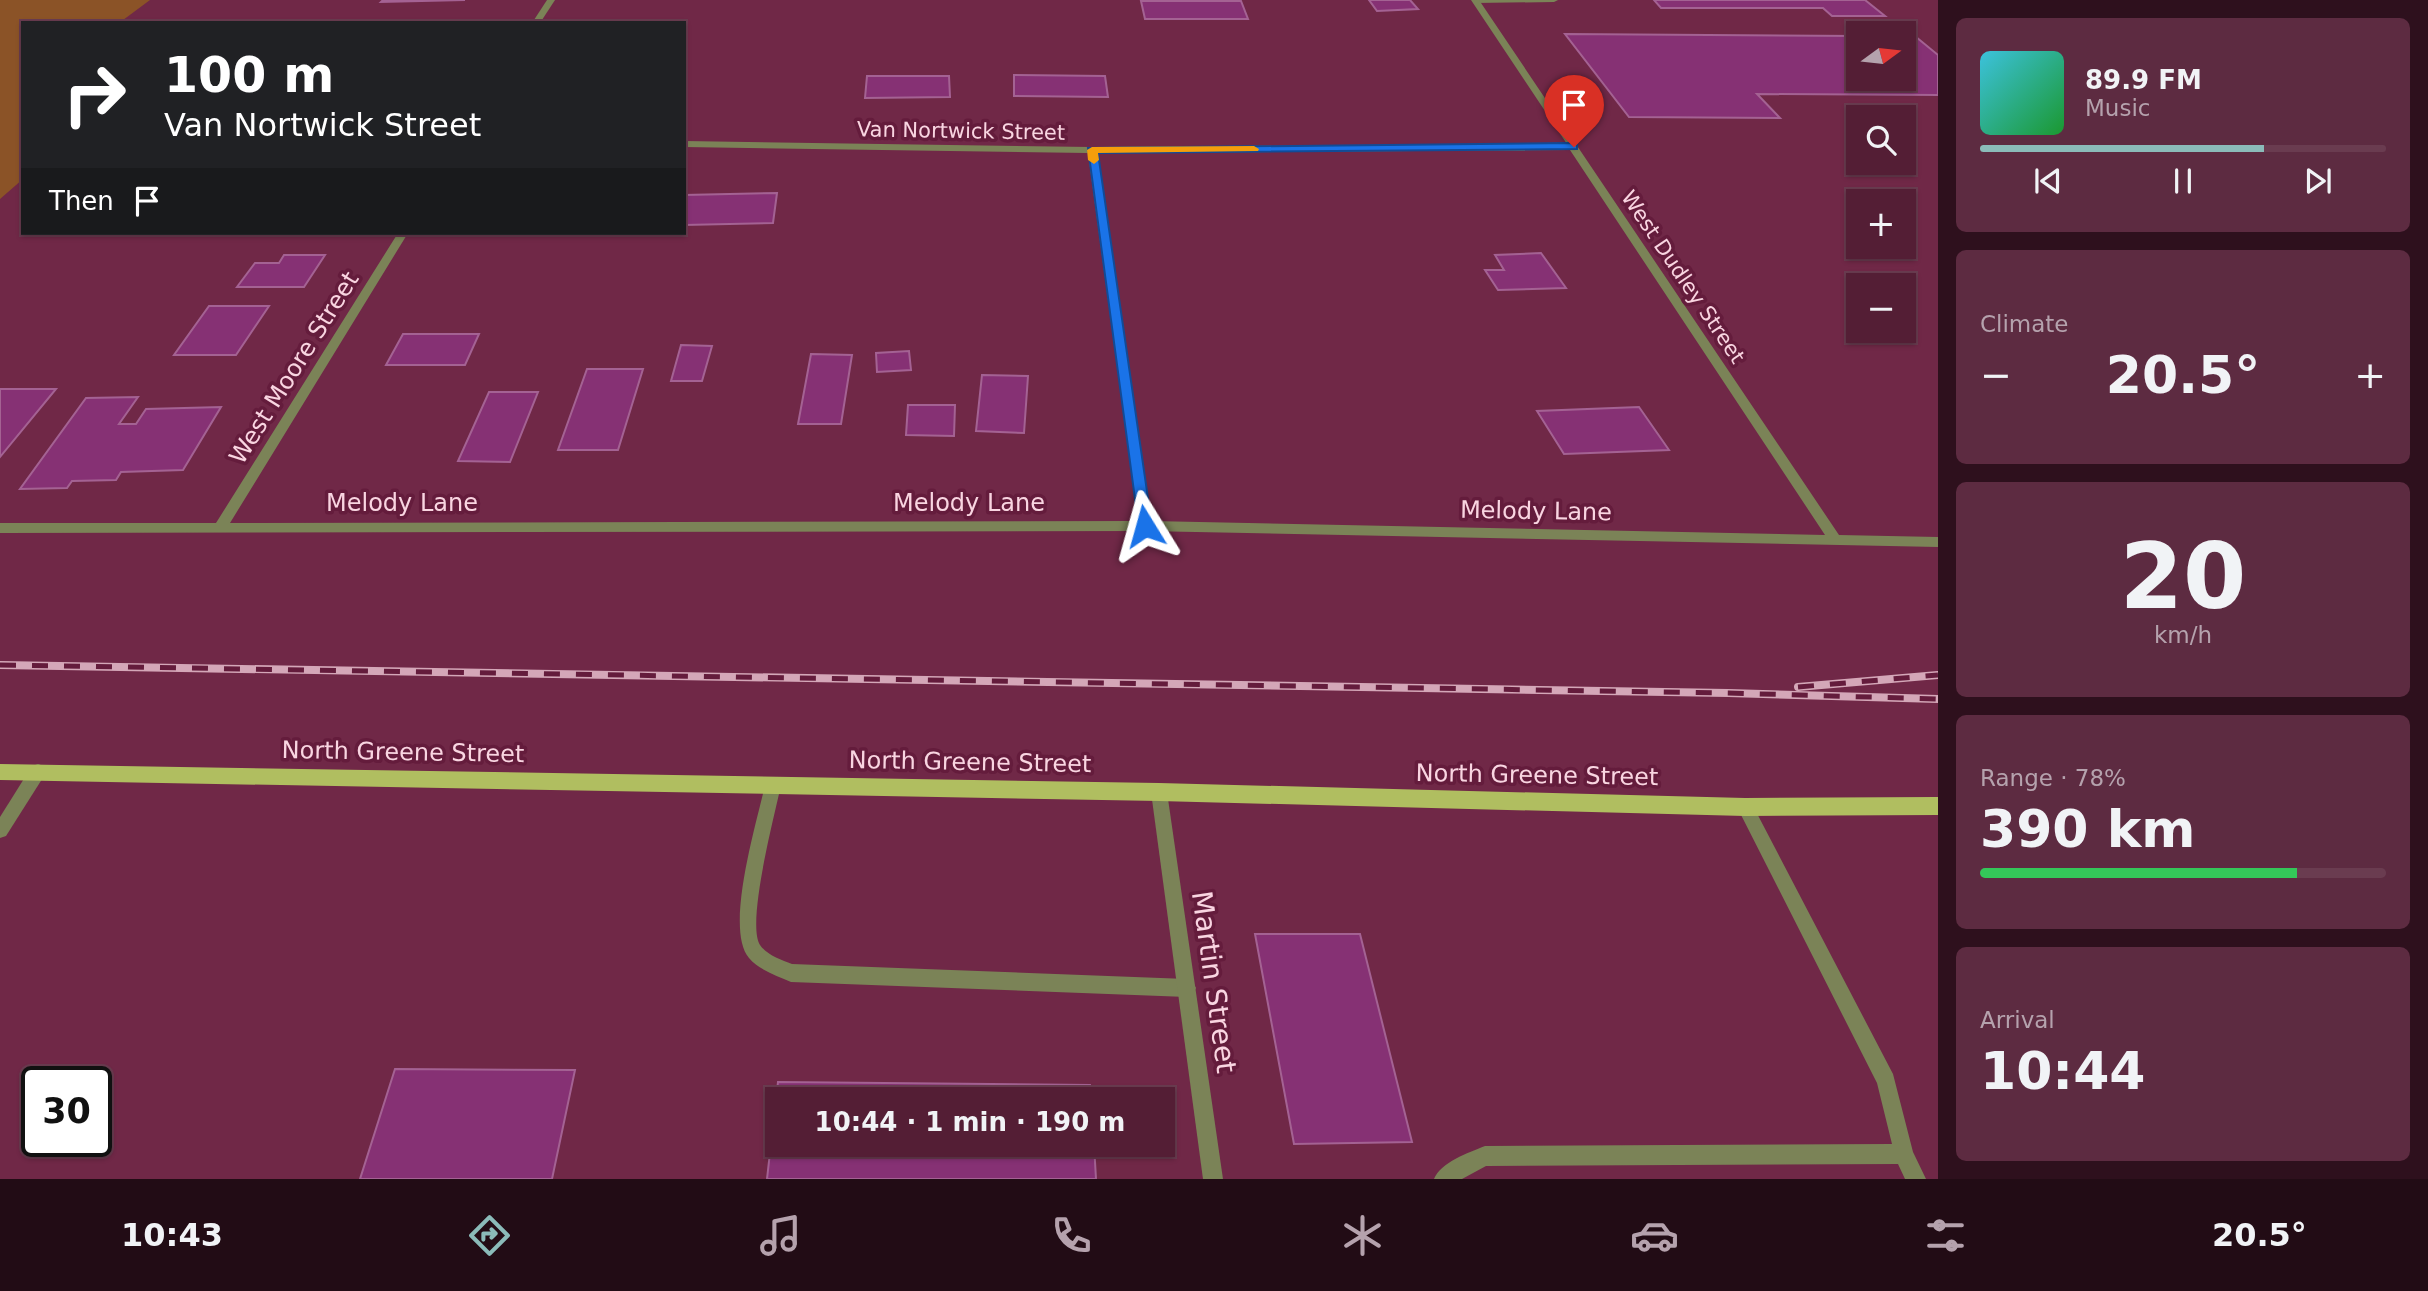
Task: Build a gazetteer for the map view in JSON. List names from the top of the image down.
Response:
{
  "streets": {
    "main road": ["North Greene Street"],
    "street": [
      "Van Nortwick Street",
      "West Dudley Street",
      "West Moore Street",
      "Melody Lane",
      "Martin Street"
    ]
  },
  "crossings": [
    ["Van Nortwick Street", "West Dudley Street"],
    ["West Dudley Street", "Melody Lane"],
    ["West Moore Street", "Melody Lane"],
    ["North Greene Street", "Martin Street"]
  ],
  "north": "right",
  "page": {
    "map_buttons": ["+", "−"],
    "turn": ["100 m", "Van Nortwick Street"],
    "song": ["89.9 FM", "Music"],
    "then": "Then",
    "tile": [
      "Climate",
      ["20", "km/h"],
      ["Range · 78%", "390 km"],
      ["Arrival", "10:44"]
    ],
    "heat": ["−", "20.5°", "+"],
    "limit": "30",
    "trip": "10:44 · 1 min · 190 m",
    "tabs": ["10:43", "20.5°"]
  }
}
